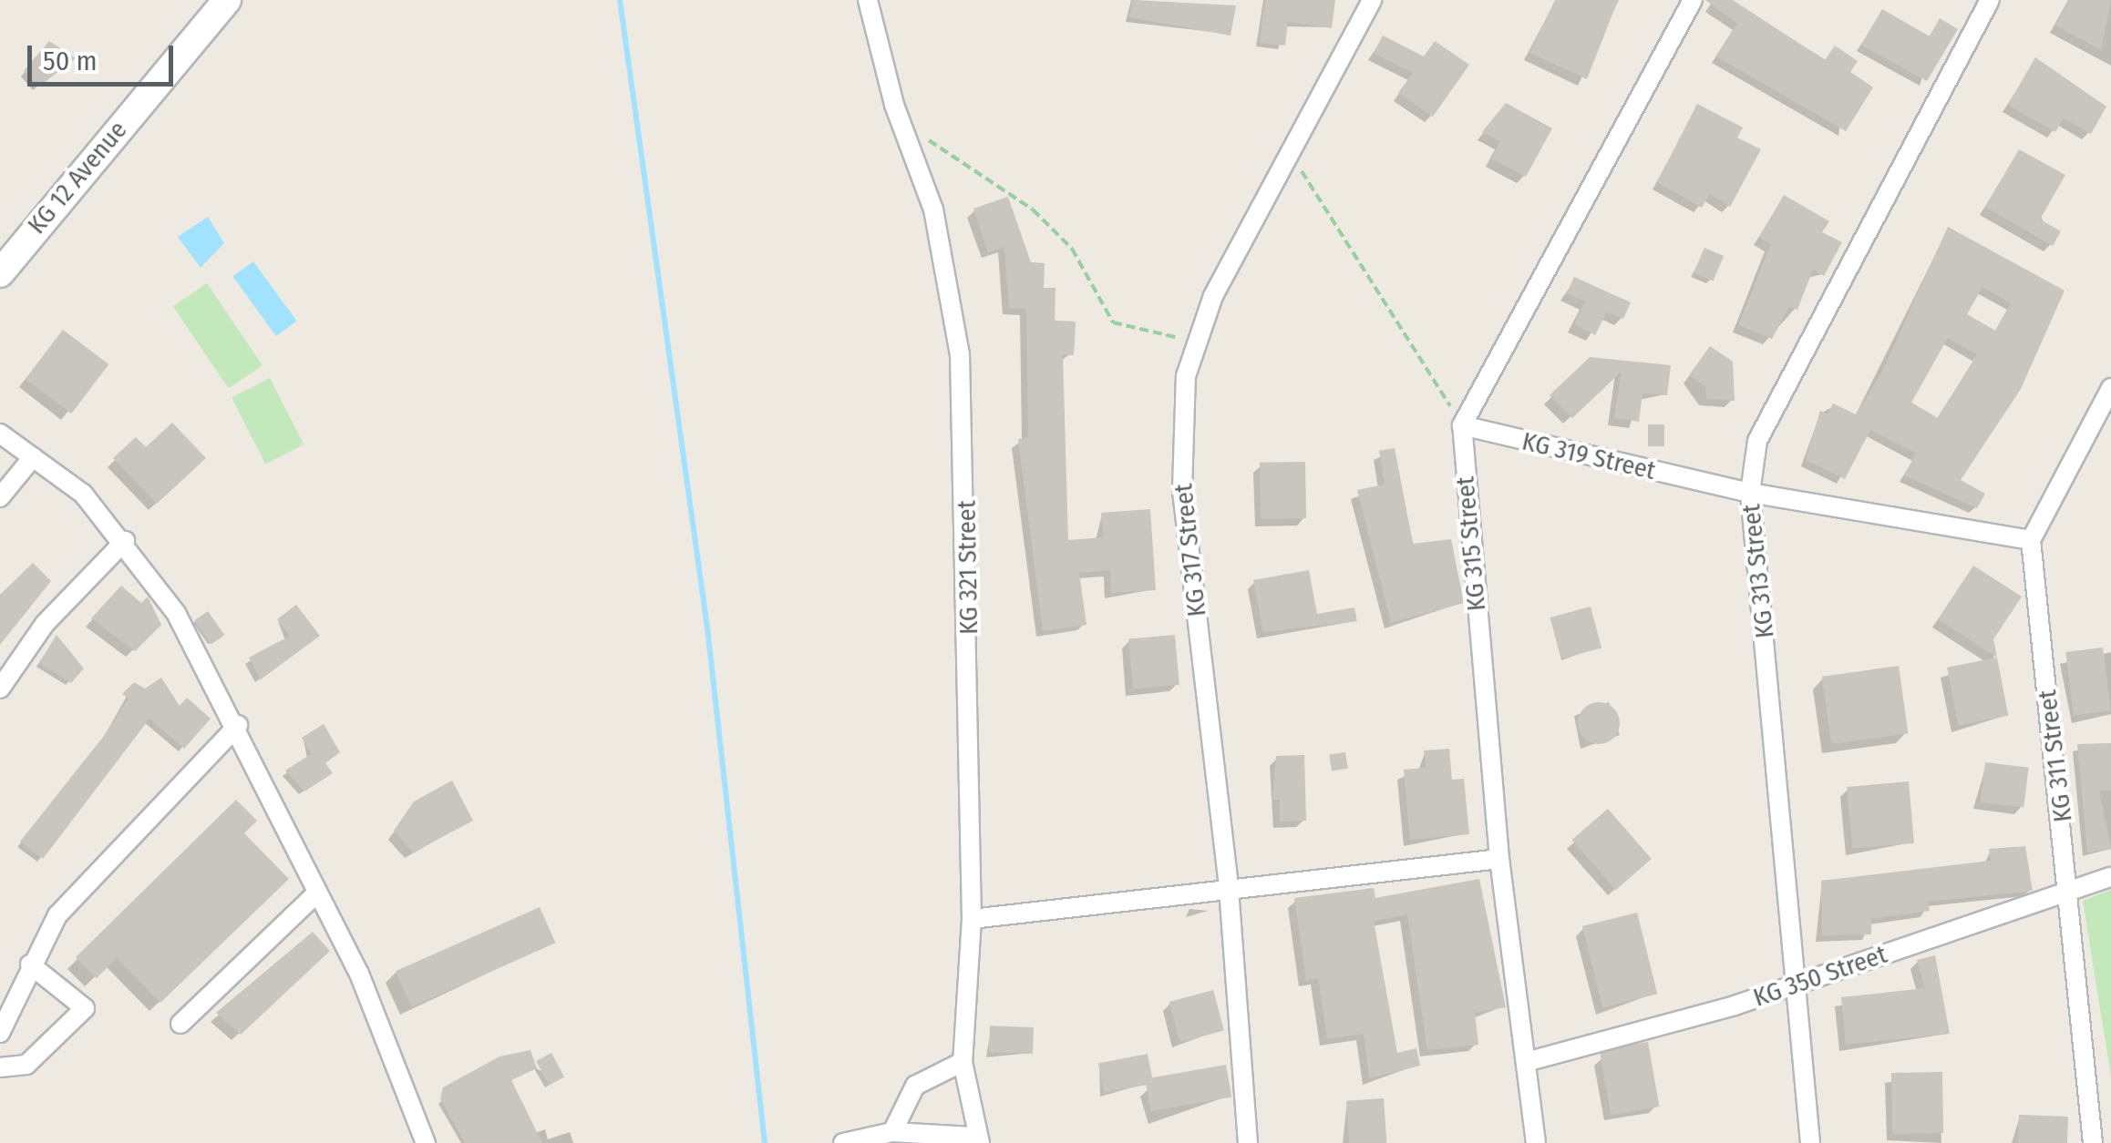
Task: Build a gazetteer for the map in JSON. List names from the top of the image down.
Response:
{
  "streets": {
    "main road": ["KG 12 Avenue"],
    "street": [
      "KG 319 Street",
      "KG 315 Street",
      "KG 317 Street",
      "KG 321 Street",
      "KG 313 Street",
      "KG 311 Street",
      "KG 350 Street"
    ]
  },
  "crossings": [
    ["KG 319 Street", "KG 315 Street"],
    ["KG 319 Street", "KG 313 Street"],
    ["KG 319 Street", "KG 311 Street"],
    ["KG 315 Street", "KG 350 Street"],
    ["KG 313 Street", "KG 350 Street"],
    ["KG 311 Street", "KG 350 Street"]
  ],
  "scale_bar": "50 m"
}
